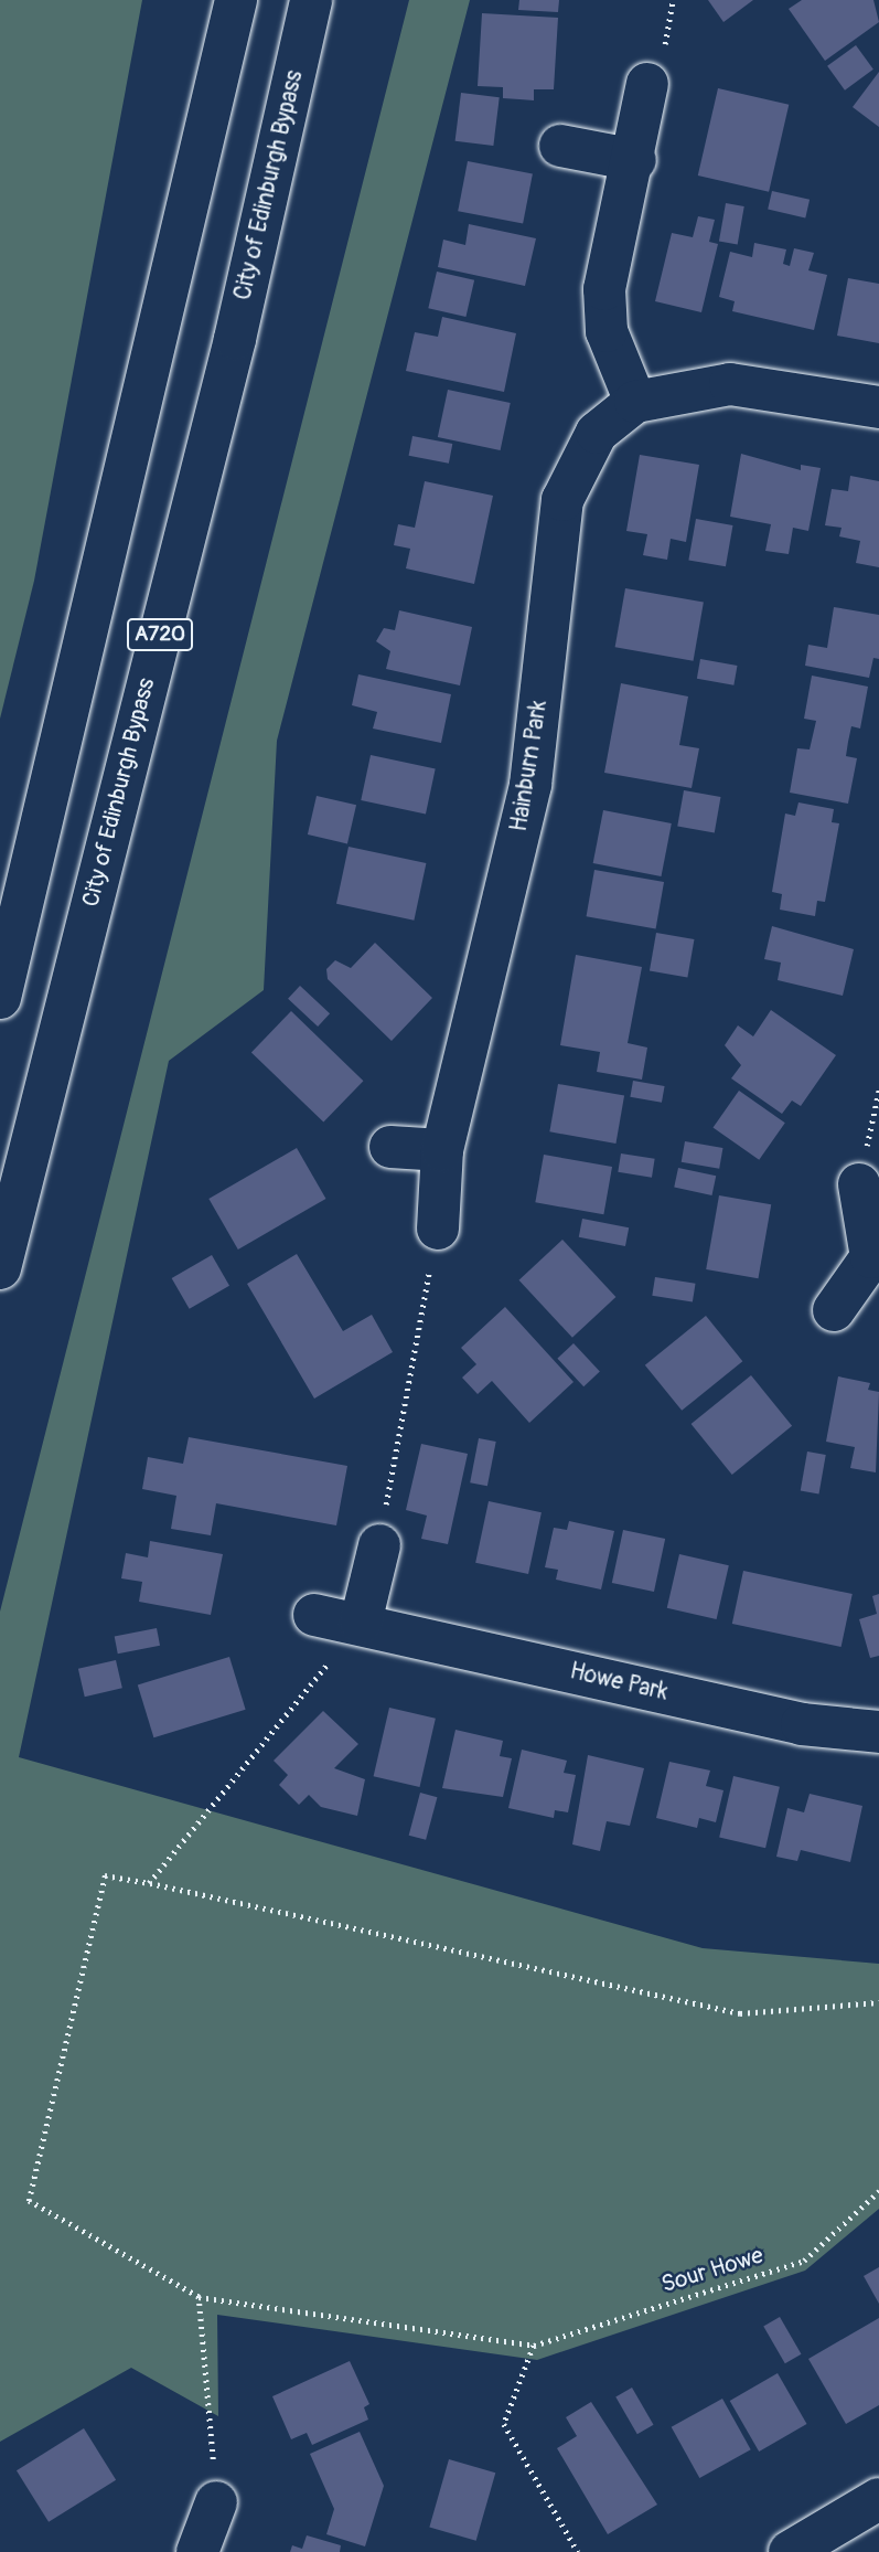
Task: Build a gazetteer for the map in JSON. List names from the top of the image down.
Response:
{
  "streets": {
    "main road": [
      "City of Edinburgh Bypass",
      "A720",
      "Hainburn Park",
      "Howe Park"
    ],
    "path": ["Sour Howe"]
  }
}
